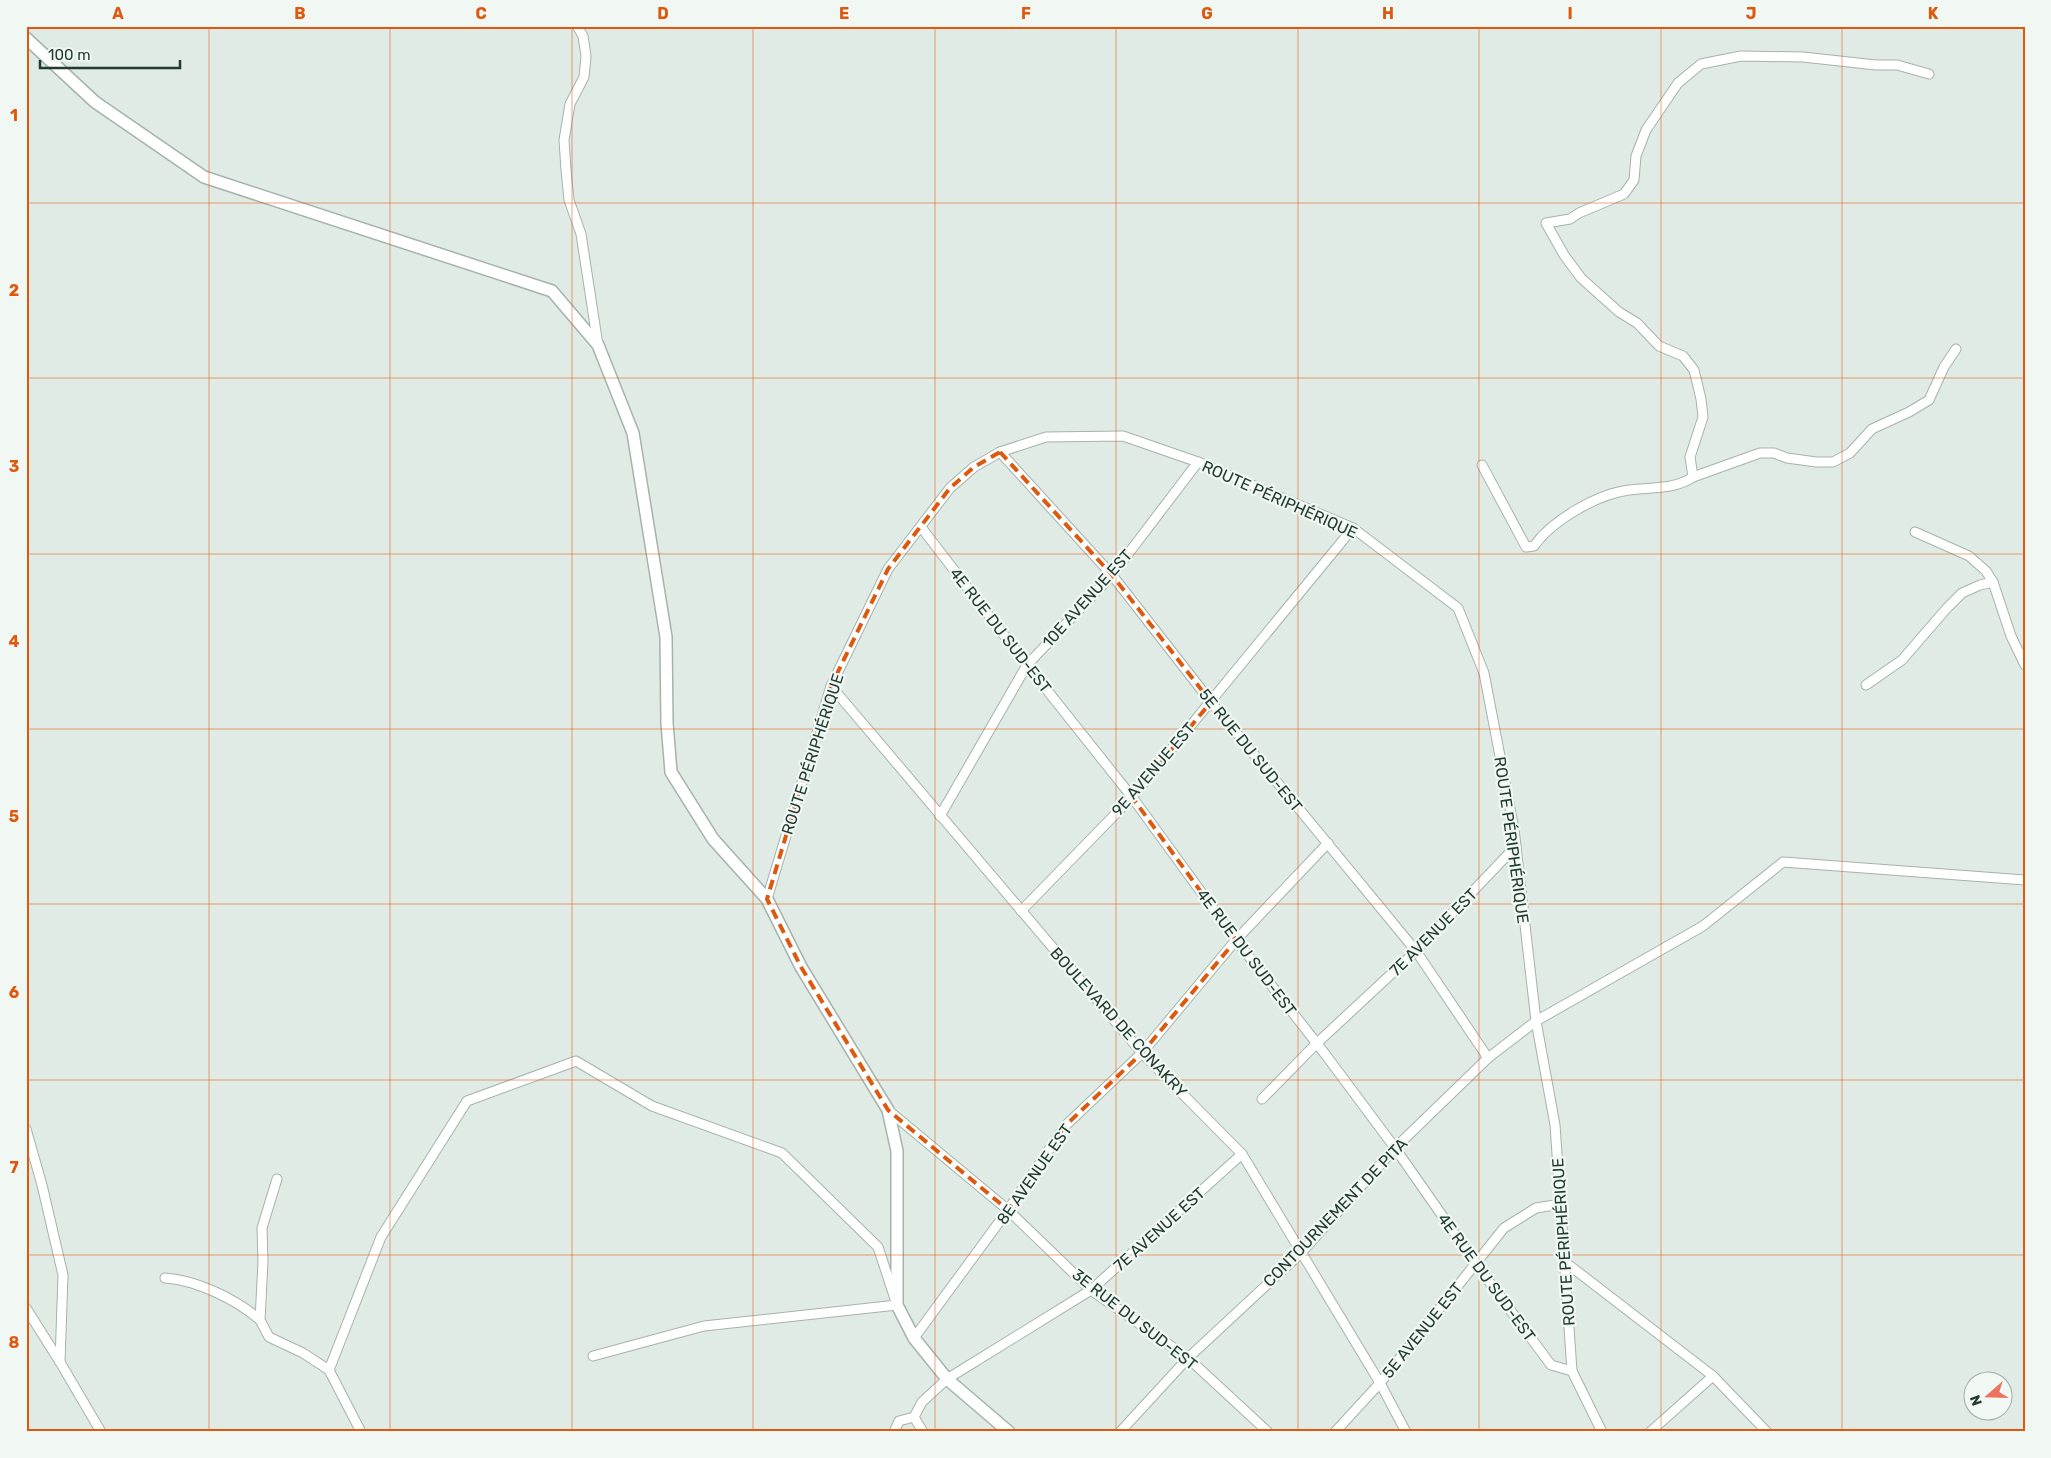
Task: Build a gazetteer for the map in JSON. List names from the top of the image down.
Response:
{
  "streets": {
    "street": [
      "ROUTE PÉRIPHÉRIQUE",
      "10E AVENUE EST",
      "4E RUE DU SUD-EST",
      "5E RUE DU SUD-EST",
      "9E AVENUE EST",
      "7E AVENUE EST",
      "BOULEVARD DE CONAKRY",
      "8E AVENUE EST",
      "CONTOURNEMENT DE PITA",
      "3E RUE DU SUD-EST",
      "5E AVENUE EST"
    ]
  },
  "crossings": [
    ["ROUTE PÉRIPHÉRIQUE", "10E AVENUE EST"],
    ["ROUTE PÉRIPHÉRIQUE", "4E RUE DU SUD-EST"],
    ["ROUTE PÉRIPHÉRIQUE", "5E RUE DU SUD-EST"],
    ["ROUTE PÉRIPHÉRIQUE", "9E AVENUE EST"],
    ["ROUTE PÉRIPHÉRIQUE", "7E AVENUE EST"],
    ["ROUTE PÉRIPHÉRIQUE", "BOULEVARD DE CONAKRY"],
    ["ROUTE PÉRIPHÉRIQUE", "CONTOURNEMENT DE PITA"],
    ["ROUTE PÉRIPHÉRIQUE", "5E AVENUE EST"],
    ["10E AVENUE EST", "4E RUE DU SUD-EST"],
    ["10E AVENUE EST", "5E RUE DU SUD-EST"],
    ["10E AVENUE EST", "BOULEVARD DE CONAKRY"],
    ["4E RUE DU SUD-EST", "9E AVENUE EST"],
    ["4E RUE DU SUD-EST", "7E AVENUE EST"],
    ["4E RUE DU SUD-EST", "8E AVENUE EST"],
    ["4E RUE DU SUD-EST", "CONTOURNEMENT DE PITA"],
    ["4E RUE DU SUD-EST", "5E AVENUE EST"],
    ["5E RUE DU SUD-EST", "9E AVENUE EST"],
    ["5E RUE DU SUD-EST", "7E AVENUE EST"],
    ["5E RUE DU SUD-EST", "8E AVENUE EST"],
    ["5E RUE DU SUD-EST", "CONTOURNEMENT DE PITA"],
    ["9E AVENUE EST", "BOULEVARD DE CONAKRY"],
    ["7E AVENUE EST", "BOULEVARD DE CONAKRY"],
    ["7E AVENUE EST", "3E RUE DU SUD-EST"],
    ["BOULEVARD DE CONAKRY", "8E AVENUE EST"],
    ["BOULEVARD DE CONAKRY", "CONTOURNEMENT DE PITA"],
    ["BOULEVARD DE CONAKRY", "5E AVENUE EST"],
    ["8E AVENUE EST", "3E RUE DU SUD-EST"],
    ["CONTOURNEMENT DE PITA", "3E RUE DU SUD-EST"]
  ],
  "scale_bar": "100 m",
  "north": "left",
  "grid": {
    "columns": [
      "A",
      "B",
      "C",
      "D",
      "E",
      "F",
      "G",
      "H",
      "I",
      "J",
      "K"
    ],
    "rows": [
      "1",
      "2",
      "3",
      "4",
      "5",
      "6",
      "7",
      "8"
    ]
  }
}
